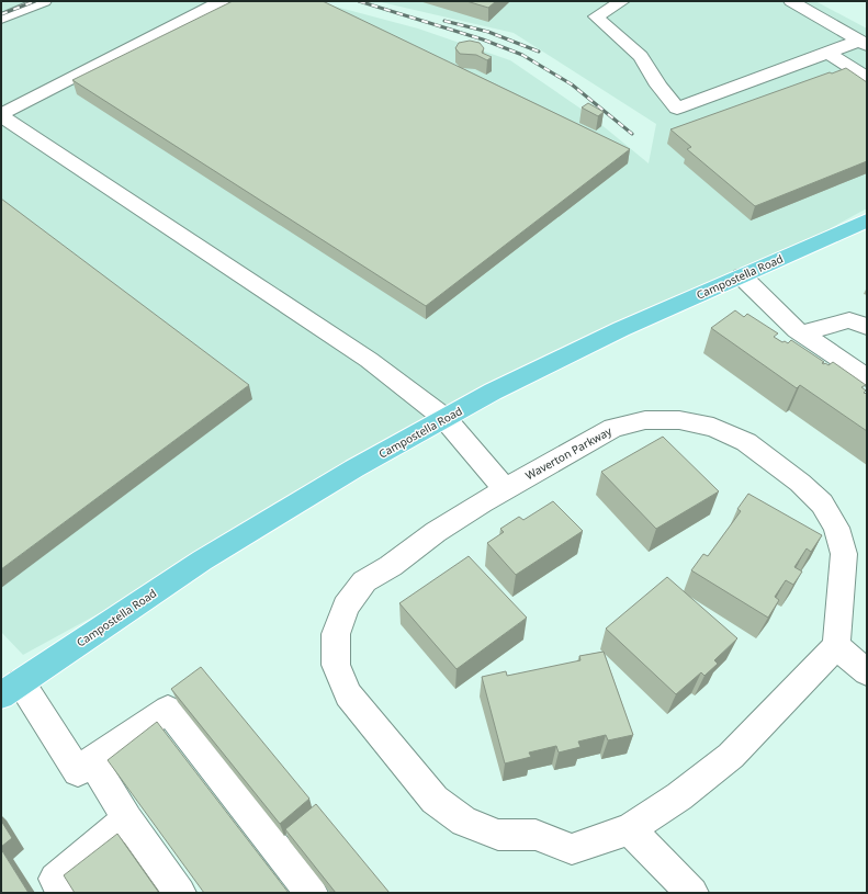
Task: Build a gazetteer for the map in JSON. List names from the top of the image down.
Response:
{
  "streets": {
    "main road": ["Campostella Road"],
    "street": ["Waverton Parkway"]
  }
}
